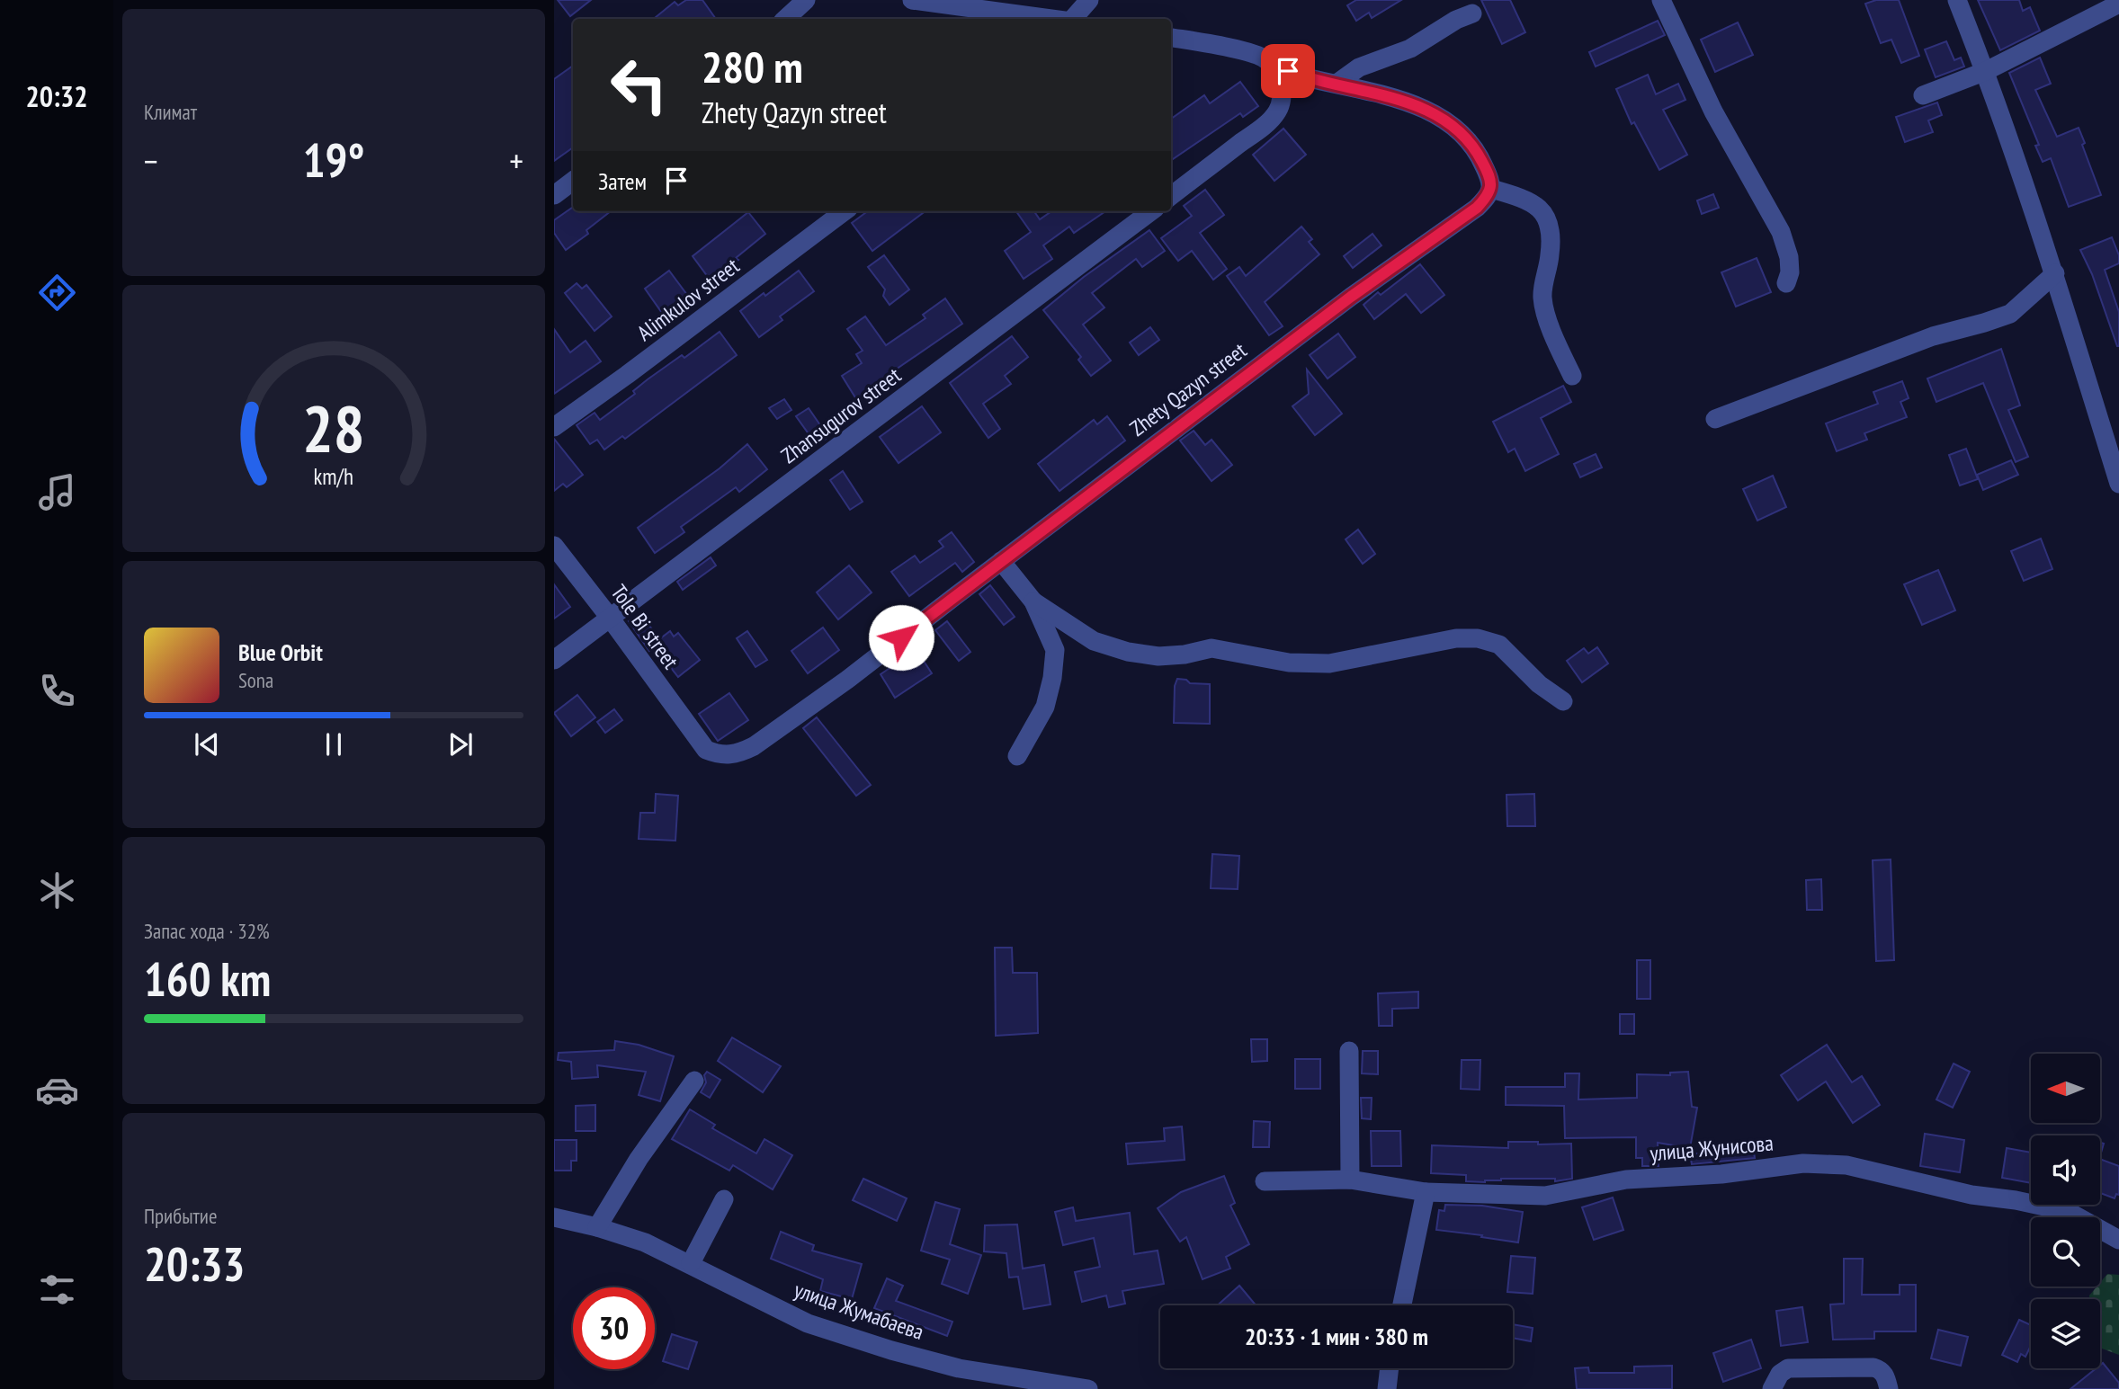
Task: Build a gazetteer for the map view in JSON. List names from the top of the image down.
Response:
{
  "streets": {
    "street": [
      "Alimkulov street",
      "Zhety Qazyn street",
      "Zhansugurov street",
      "Tole Bi street",
      "улица Жунисова",
      "улица Жумабаева"
    ]
  },
  "crossings": [
    ["Zhety Qazyn street", "Tole Bi street"],
    ["Zhansugurov street", "Tole Bi street"]
  ],
  "north": "left",
  "page": {
    "tabs": "20:32",
    "tile": [
      "Климат",
      ["Запас хода · 32%", "160 km"],
      ["Прибытие", "20:33"]
    ],
    "turn": ["280 m", "Zhety Qazyn street"],
    "heat": ["−", "19°", "+"],
    "then": "Затем",
    "song": ["Blue Orbit", "Sona"],
    "limit": "30",
    "trip": "20:33 · 1 мин · 380 m",
    "gauge": ["28", "km/h"]
  }
}
